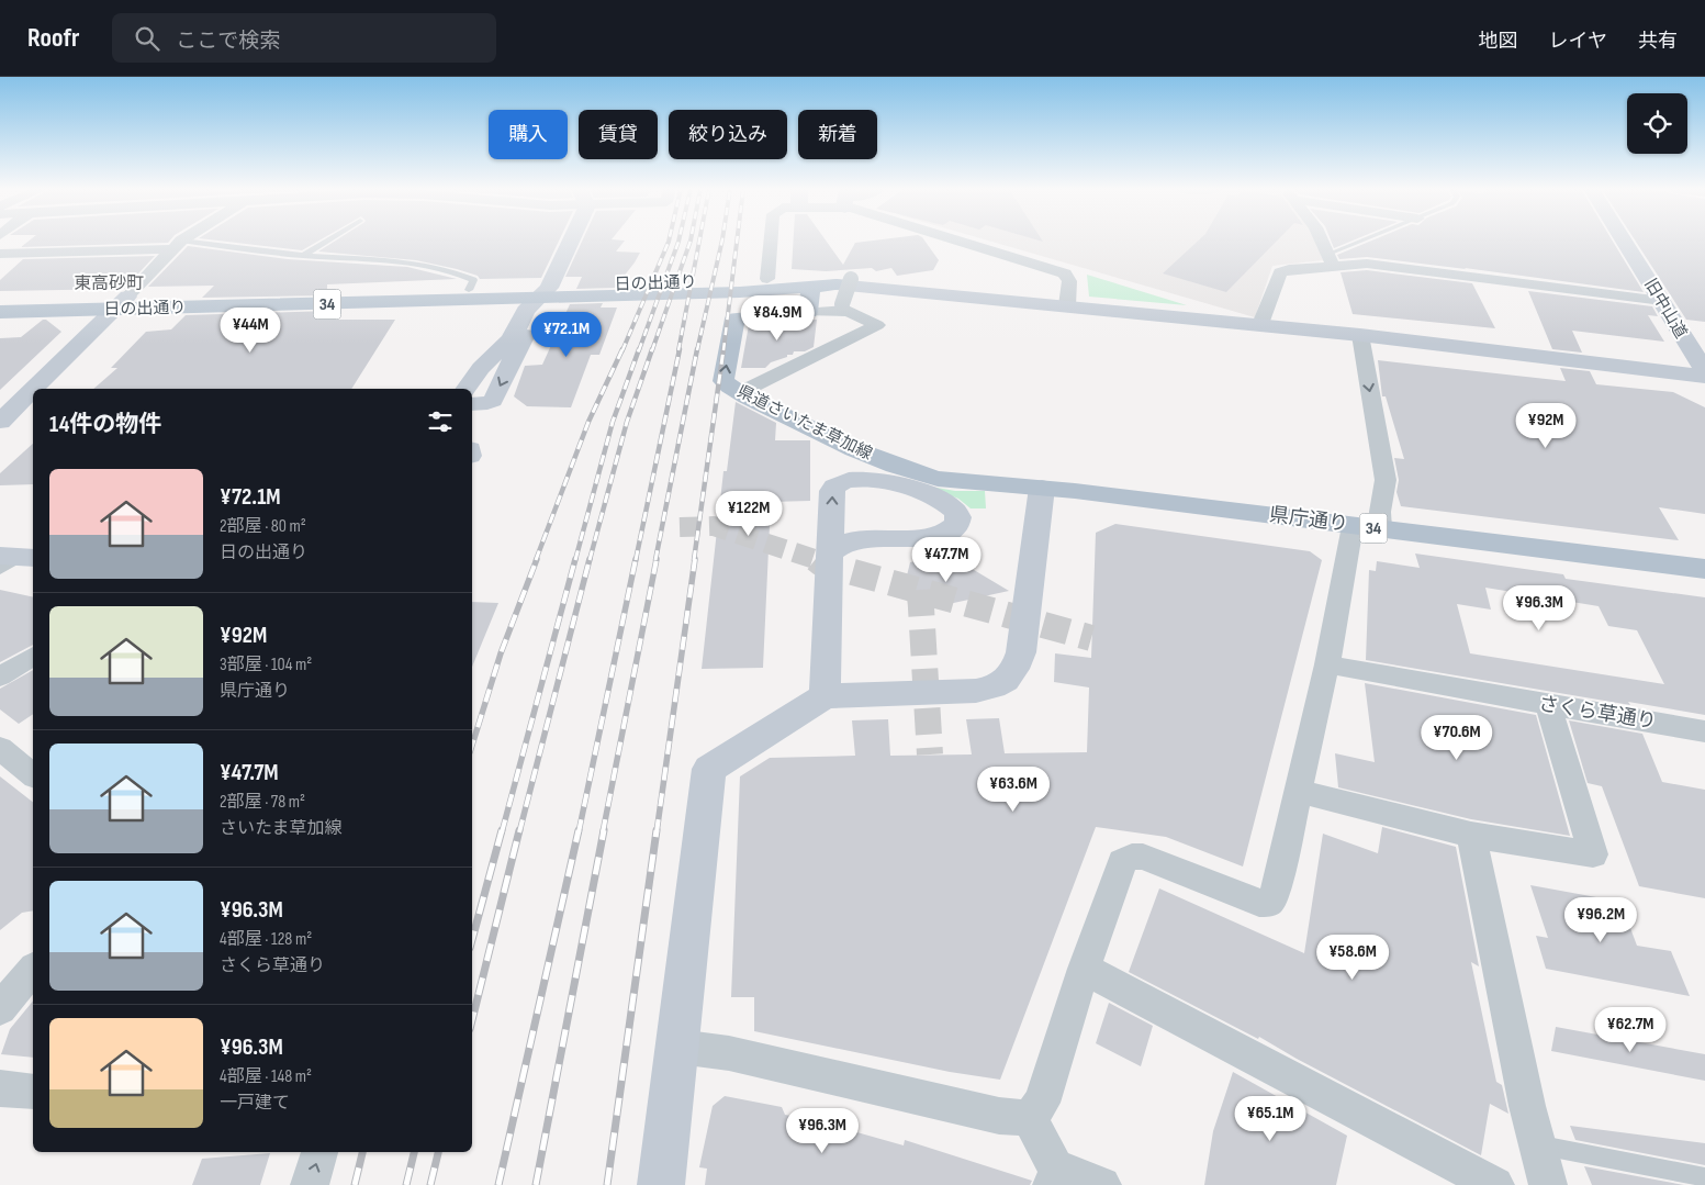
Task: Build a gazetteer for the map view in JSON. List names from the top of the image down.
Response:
{
  "streets": {
    "main road": [
      "日の出通り",
      "34",
      "県道さいたま草加線",
      "県庁通り"
    ],
    "street": ["旧中山道", "さくら草通り"]
  },
  "crossings": [
    ["34", "県道さいたま草加線"],
    ["34", "県庁通り"]
  ],
  "districts": ["東高砂町"],
  "page": {
    "header": "Roofr",
    "search": "ここで検索",
    "nav": ["地図", "レイヤ", "共有"],
    "chip": [
      "購入",
      "賃貸",
      "絞り込み",
      "新着"
    ],
    "price": [
      "¥84.9M",
      "¥44M",
      "¥72.1M",
      "¥92M",
      "¥122M",
      "¥47.7M",
      "¥96.3M",
      "¥70.6M",
      "¥63.6M",
      "¥96.2M",
      "¥58.6M",
      "¥62.7M",
      "¥65.1M",
      "¥96.3M"
    ],
    "heading": "14件の物件",
    "list": [
      {
        "name": "¥72.1M",
        "note": "2部屋 · 80 m² · 日の出通り"
      },
      {
        "name": "¥92M",
        "note": "3部屋 · 104 m² · 県庁通り"
      },
      {
        "name": "¥47.7M",
        "note": "2部屋 · 78 m² · さいたま草加線"
      },
      {
        "name": "¥96.3M",
        "note": "4部屋 · 128 m² · さくら草通り"
      },
      {
        "name": "¥96.3M",
        "note": "4部屋 · 148 m² · 一戸建て"
      }
    ]
  }
}
